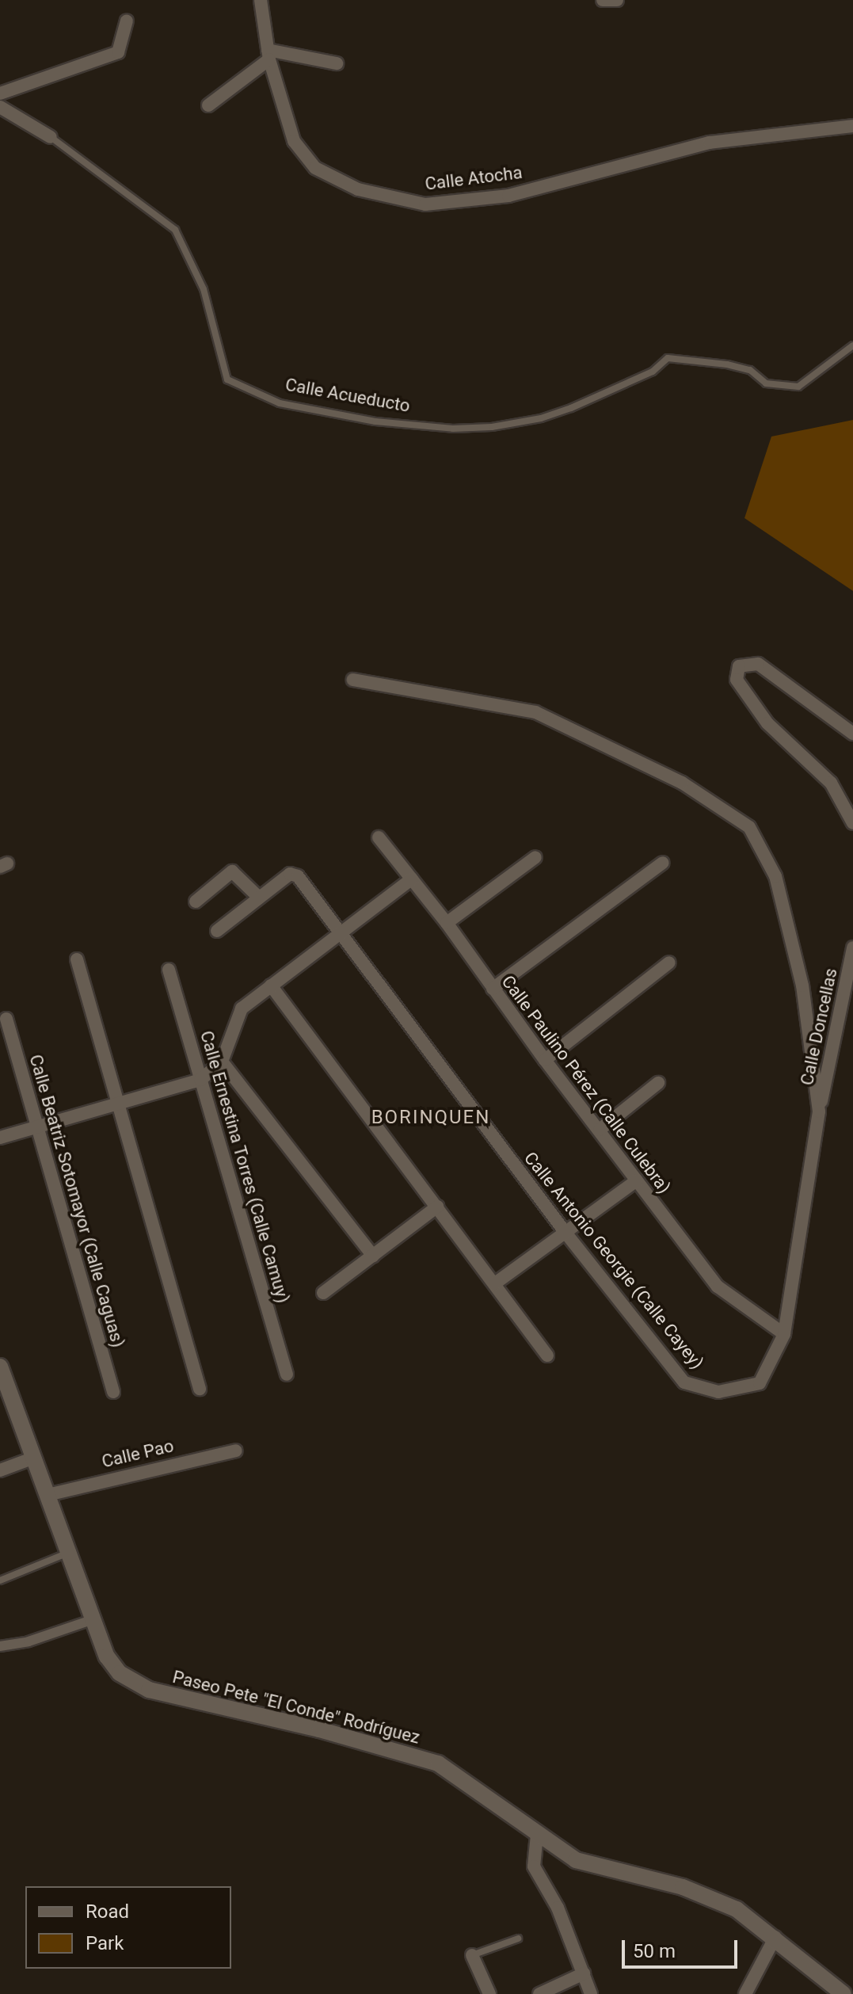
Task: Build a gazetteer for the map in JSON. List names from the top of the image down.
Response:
{
  "streets": {
    "street": [
      "Calle Atocha",
      "Calle Acueducto",
      "Calle Doncellas",
      "Calle Paulino Pérez (Calle Culebra)",
      "Calle Ernestina Torres (Calle Camuy)",
      "Calle Beatriz Sotomayor (Calle Caguas)",
      "Calle Antonio Georgie (Calle Cayey)",
      "Calle Pao",
      "Paseo Pete \"El Conde\" Rodríguez"
    ]
  },
  "crossings": [
    ["Calle Doncellas", "Calle Antonio Georgie (Calle Cayey)"],
    ["Calle Paulino Pérez (Calle Culebra)", "Calle Antonio Georgie (Calle Cayey)"],
    ["Calle Pao", "Paseo Pete \"El Conde\" Rodríguez"]
  ],
  "districts": ["BORINQUEN"],
  "legend": ["Road", "Park"],
  "scale_bar": "50 m"
}
